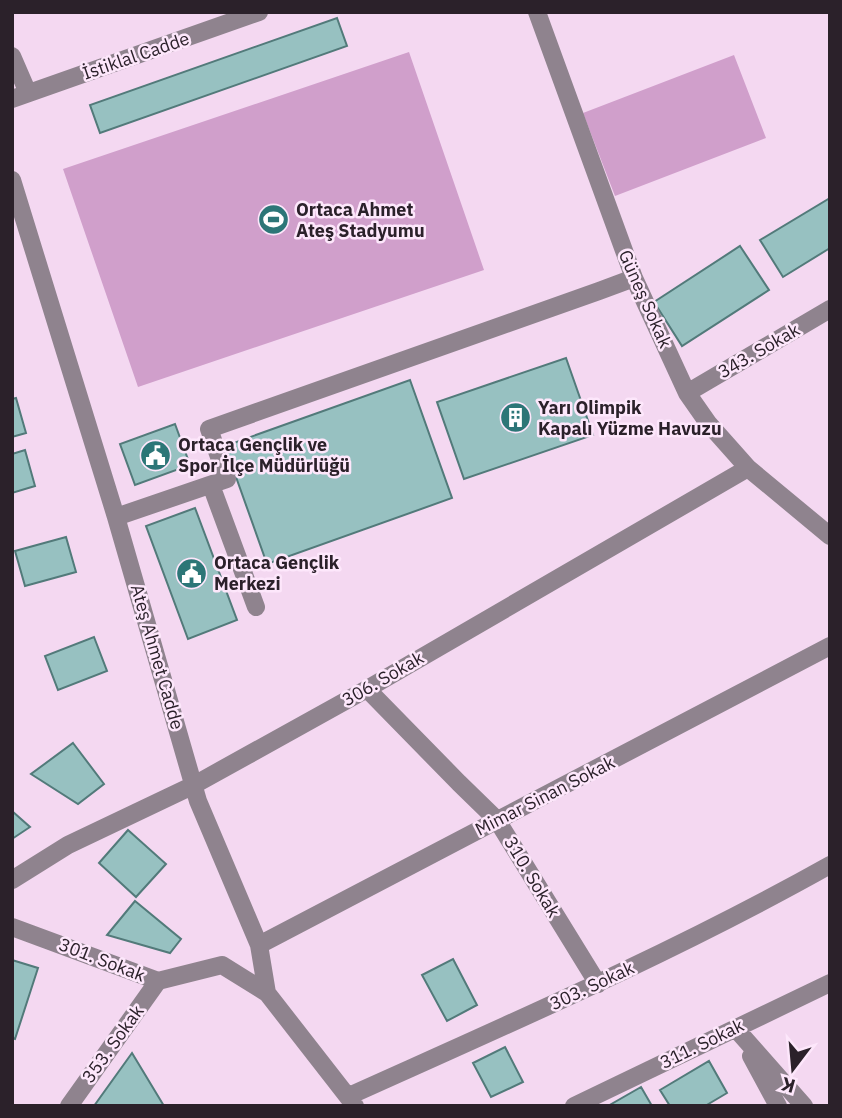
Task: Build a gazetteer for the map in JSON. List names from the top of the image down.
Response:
{
  "streets": {
    "street": [
      "İstiklal Cadde",
      "Güneş Sokak",
      "343. Sokak",
      "Ateş Ahmet Cadde",
      "306. Sokak",
      "Mimar Sinan Sokak",
      "310. Sokak",
      "301. Sokak",
      "303. Sokak",
      "353. Sokak",
      "311. Sokak"
    ]
  },
  "crossings": [
    ["Güneş Sokak", "343. Sokak"],
    ["Güneş Sokak", "306. Sokak"],
    ["Ateş Ahmet Cadde", "306. Sokak"],
    ["Ateş Ahmet Cadde", "Mimar Sinan Sokak"],
    ["Ateş Ahmet Cadde", "301. Sokak"],
    ["Ateş Ahmet Cadde", "303. Sokak"],
    ["306. Sokak", "310. Sokak"],
    ["Mimar Sinan Sokak", "310. Sokak"],
    ["310. Sokak", "303. Sokak"],
    ["301. Sokak", "353. Sokak"]
  ],
  "places": {
    "sports": ["Ortaca Ahmet Ateş Stadyumu"],
    "building": ["Yarı Olimpik Kapalı Yüzme Havuzu"],
    "public building": ["Ortaca Gençlik ve Spor İlçe Müdürlüğü", "Ortaca Gençlik Merkezi"]
  },
  "north": "bottom"
}
